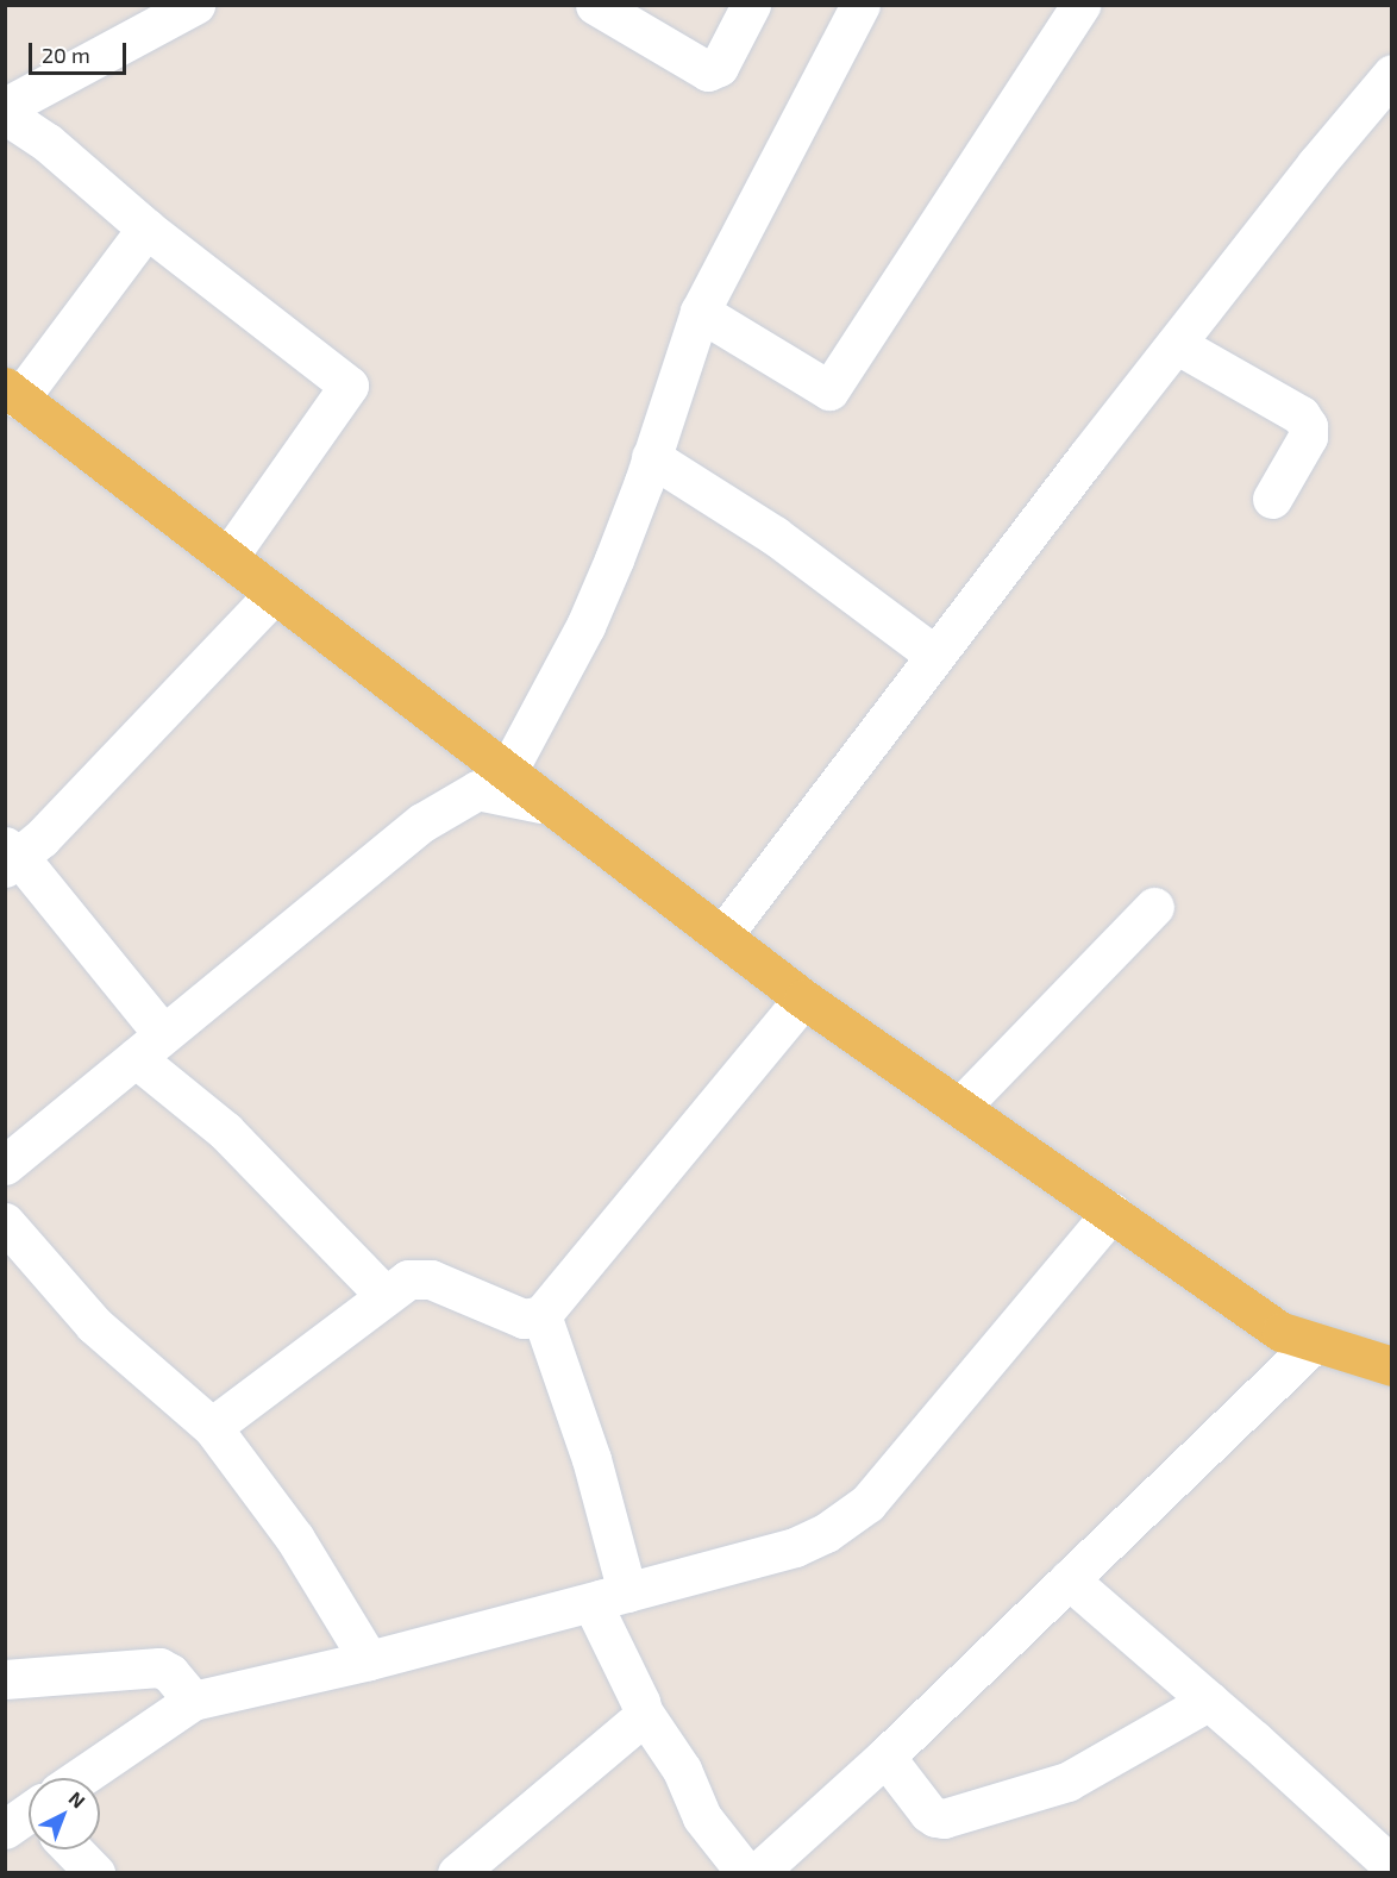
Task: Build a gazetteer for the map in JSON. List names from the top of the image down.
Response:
{
  "scale_bar": "20 m",
  "north": "top right"
}
